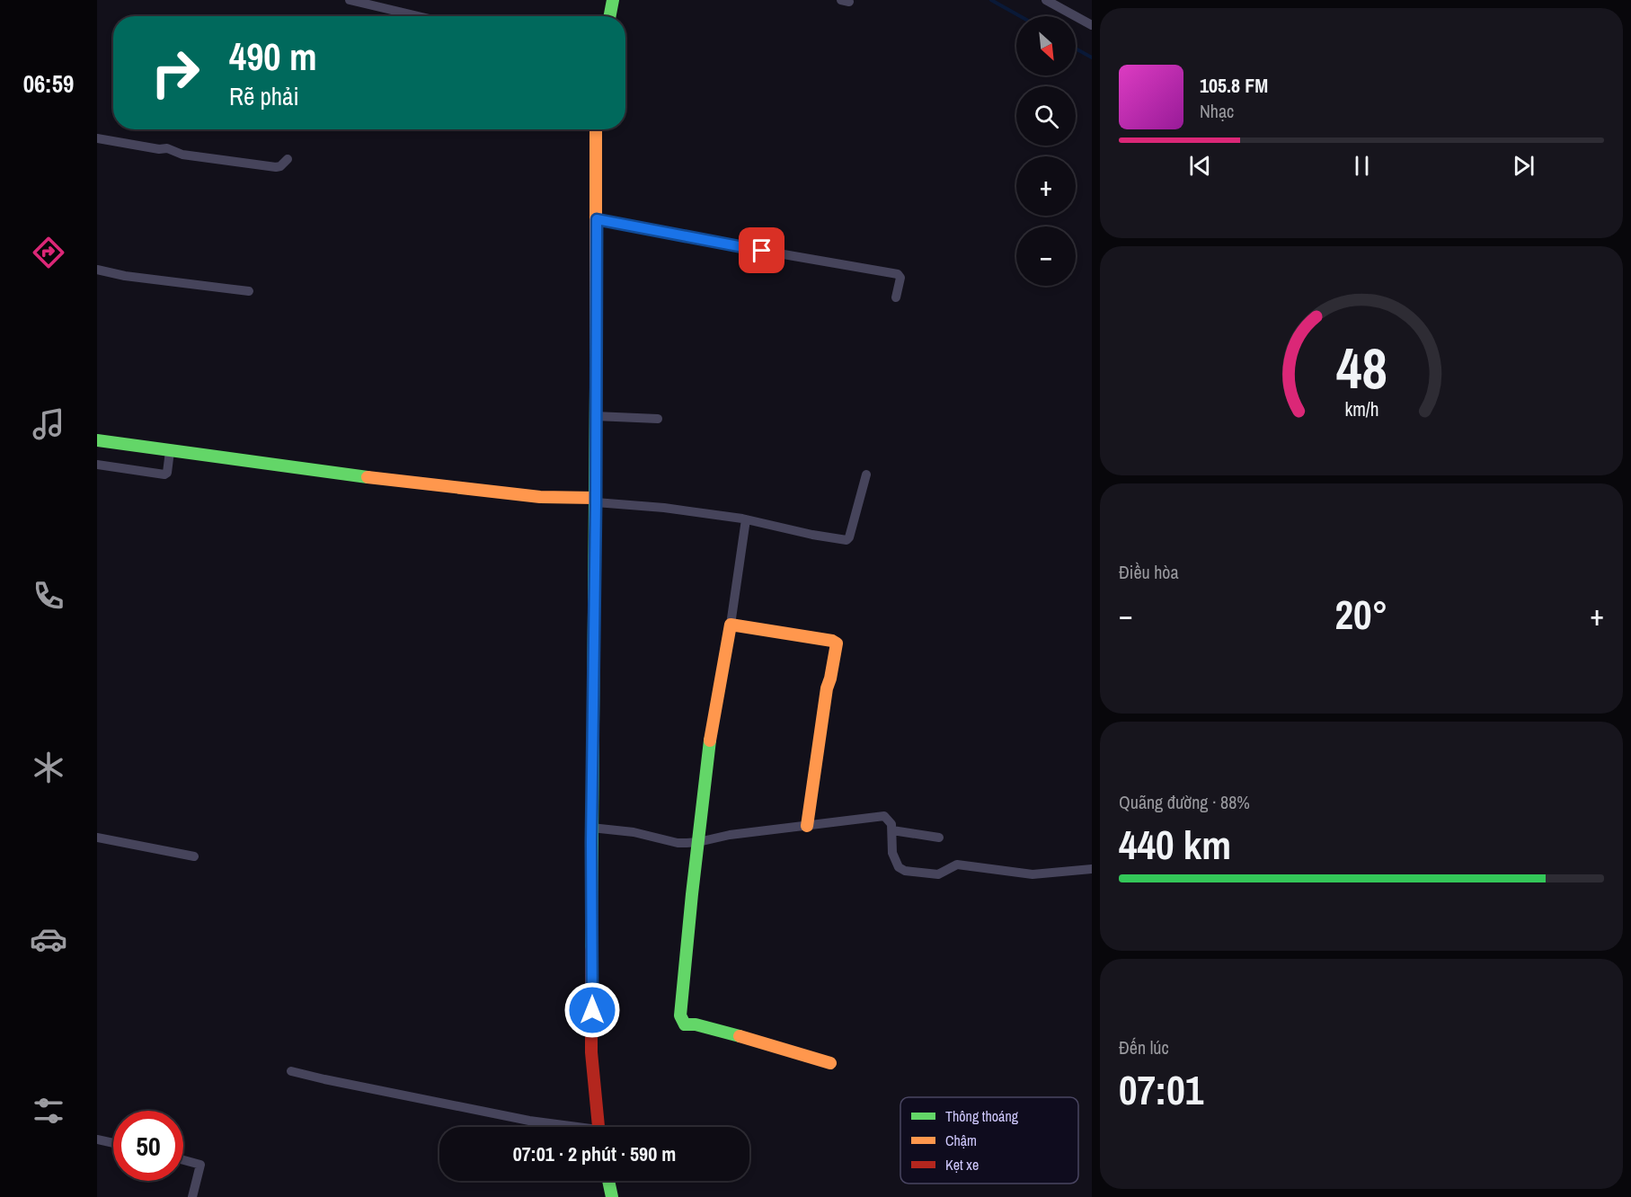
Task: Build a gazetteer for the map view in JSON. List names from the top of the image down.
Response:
{
  "legend": ["Thông thoáng", "Chậm", "Kẹt xe"],
  "north": "bottom right",
  "page": {
    "tabs": "06:59",
    "map_buttons": ["+", "−"],
    "turn": ["490 m", "Rẽ phải"],
    "song": ["105.8 FM", "Nhạc"],
    "tile": [
      "Điều hòa",
      ["Quãng đường · 88%", "440 km"],
      ["Đến lúc", "07:01"]
    ],
    "heat": ["−", "20°", "+"],
    "limit": "50",
    "trip": "07:01 · 2 phút · 590 m",
    "gauge": ["48", "km/h"]
  }
}
